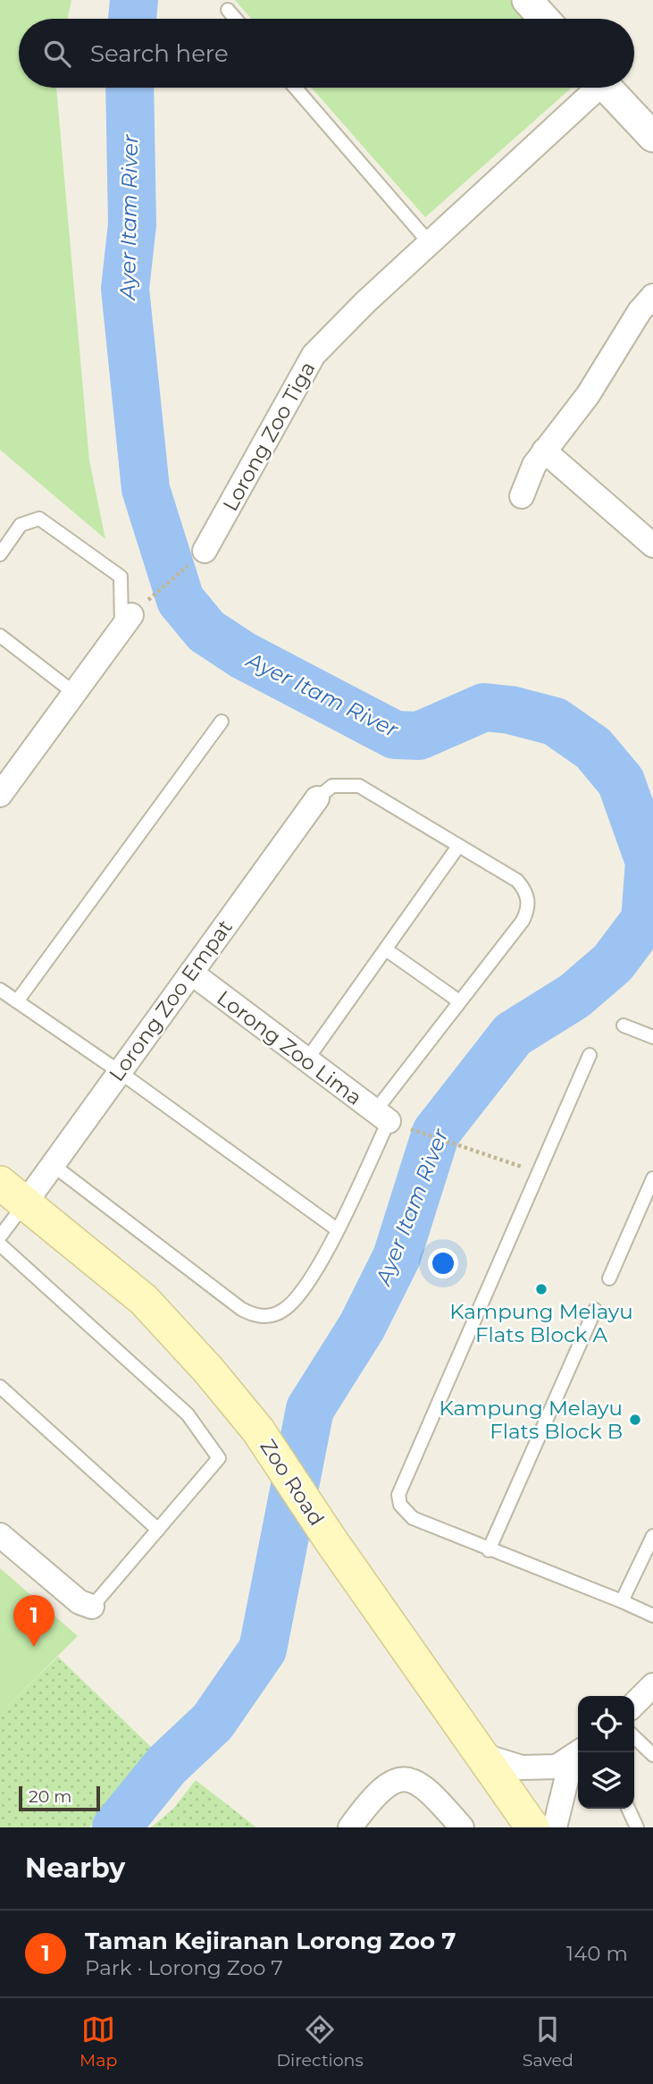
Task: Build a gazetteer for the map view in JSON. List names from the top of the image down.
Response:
{
  "streets": {
    "main road": ["Zoo Road"],
    "street": ["Lorong Zoo Tiga", "Lorong Zoo Empat", "Lorong Zoo Lima"]
  },
  "crossings": [
    ["Lorong Zoo Empat", "Lorong Zoo Lima"],
    ["Lorong Zoo Empat", "Zoo Road"]
  ],
  "water": ["Ayer Itam River"],
  "places": ["Kampung Melayu Flats Block A", "Kampung Melayu Flats Block B"],
  "scale_bar": "20 m",
  "page": {
    "search": "Search here",
    "pins": "1",
    "scale": "20 m",
    "heading": "Nearby",
    "list": [
      {
        "mark": "1",
        "name": "Taman Kejiranan Lorong Zoo 7",
        "note": "Park · Lorong Zoo 7",
        "value": "140 m"
      }
    ],
    "nav": ["Map", "Directions", "Saved"]
  }
}
